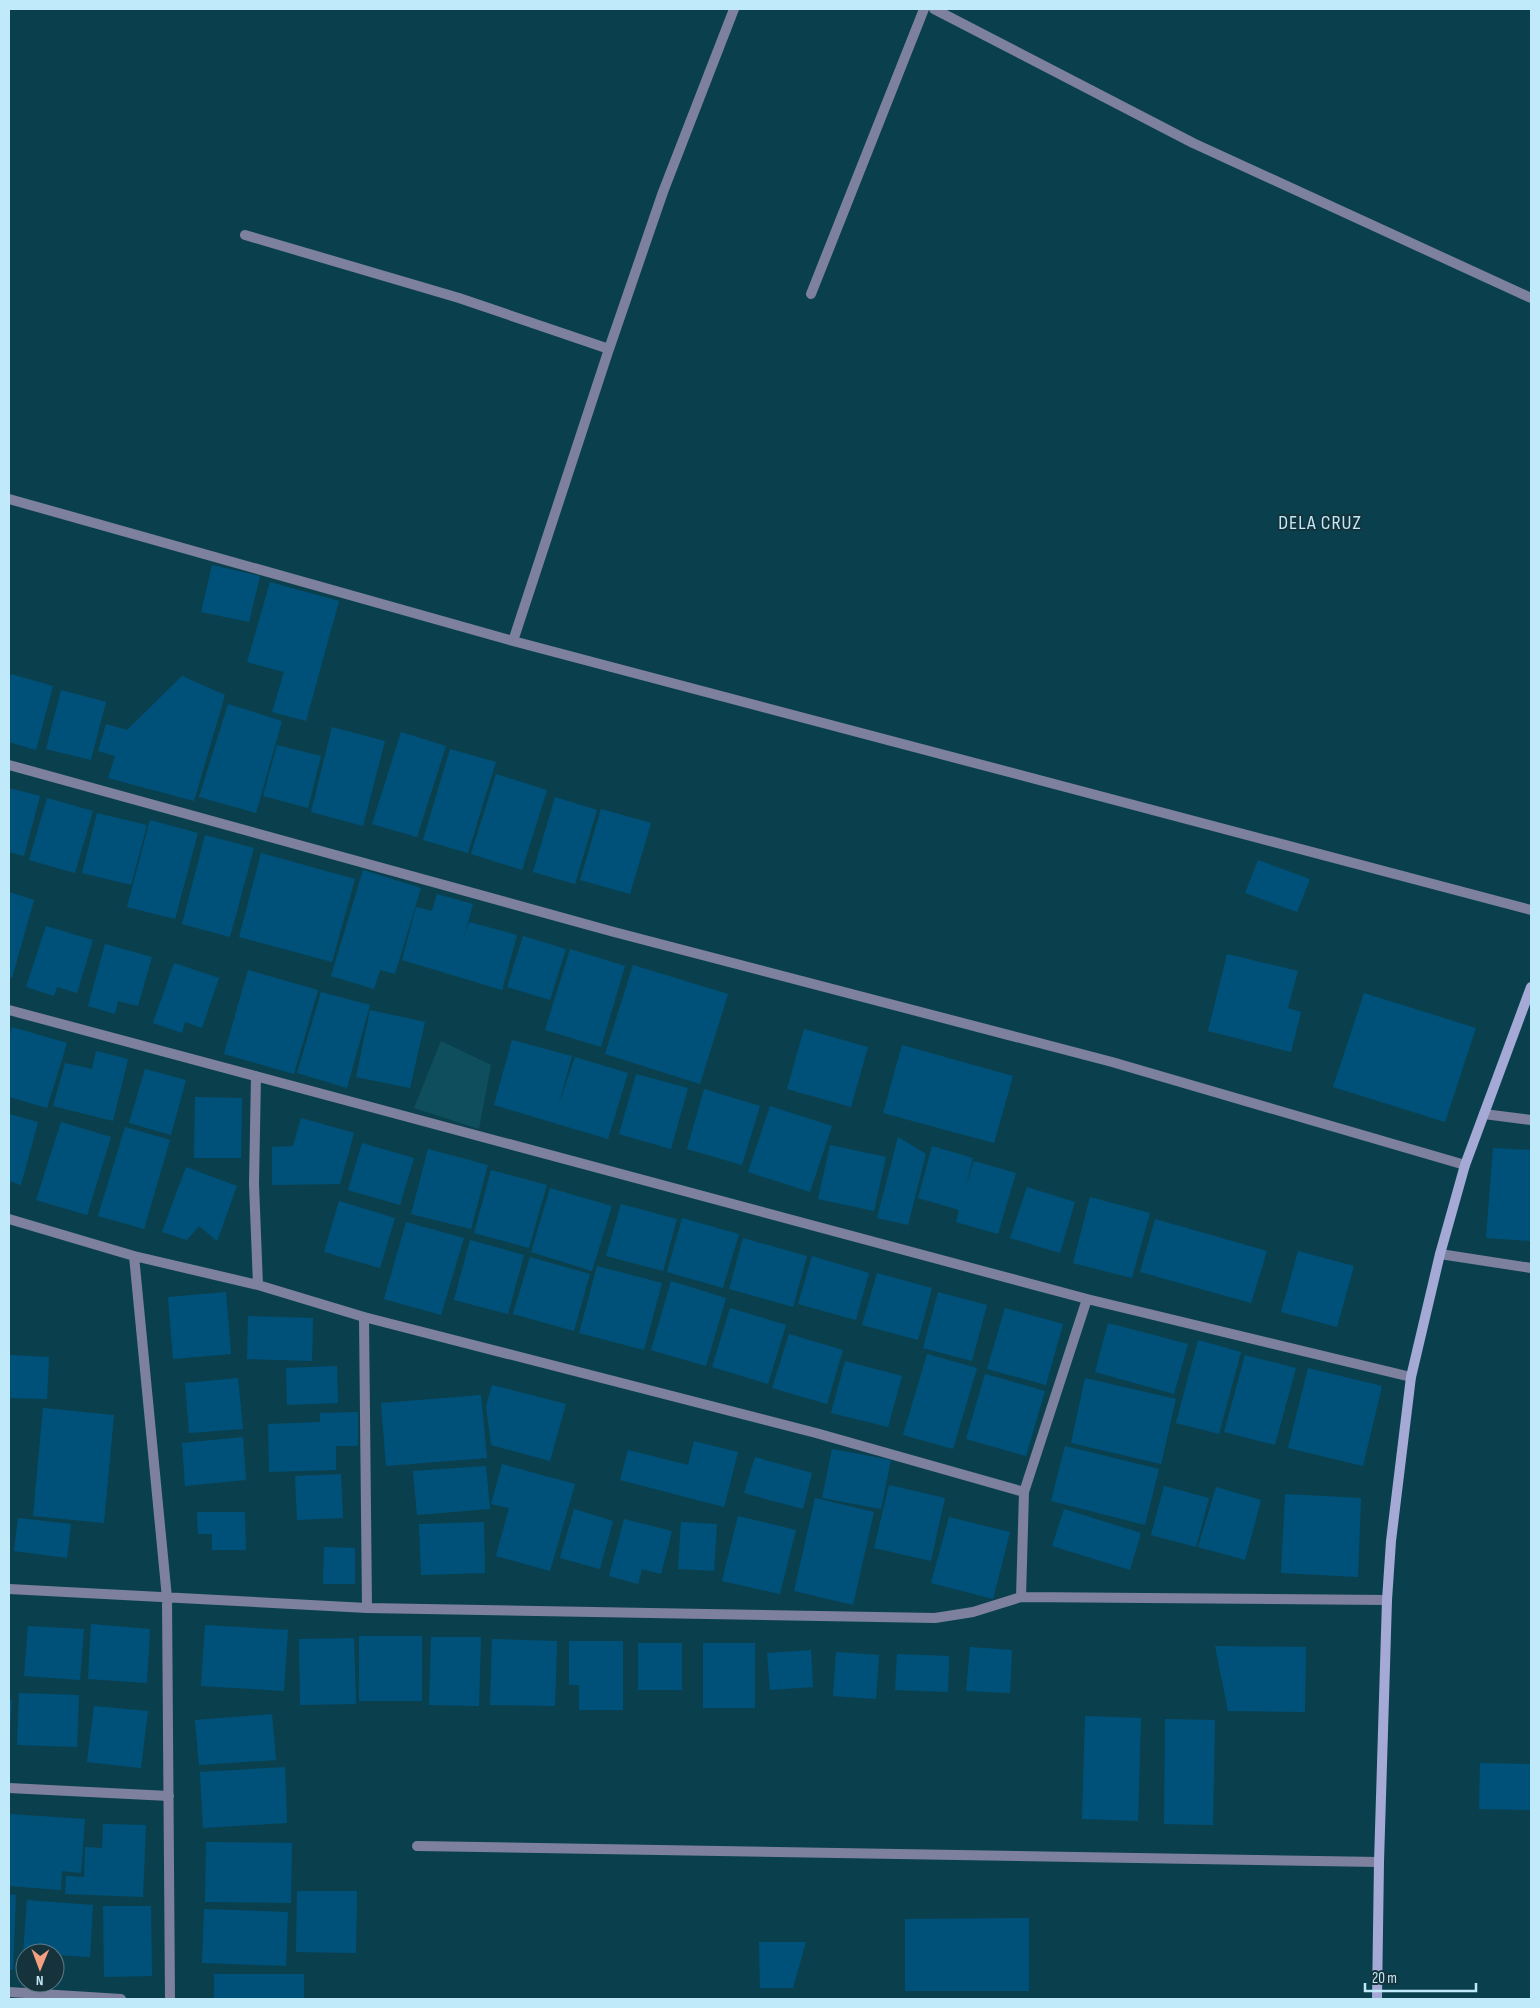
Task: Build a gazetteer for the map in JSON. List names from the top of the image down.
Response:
{
  "districts": ["DELA CRUZ"],
  "scale_bar": "20 m",
  "north": "bottom"
}
